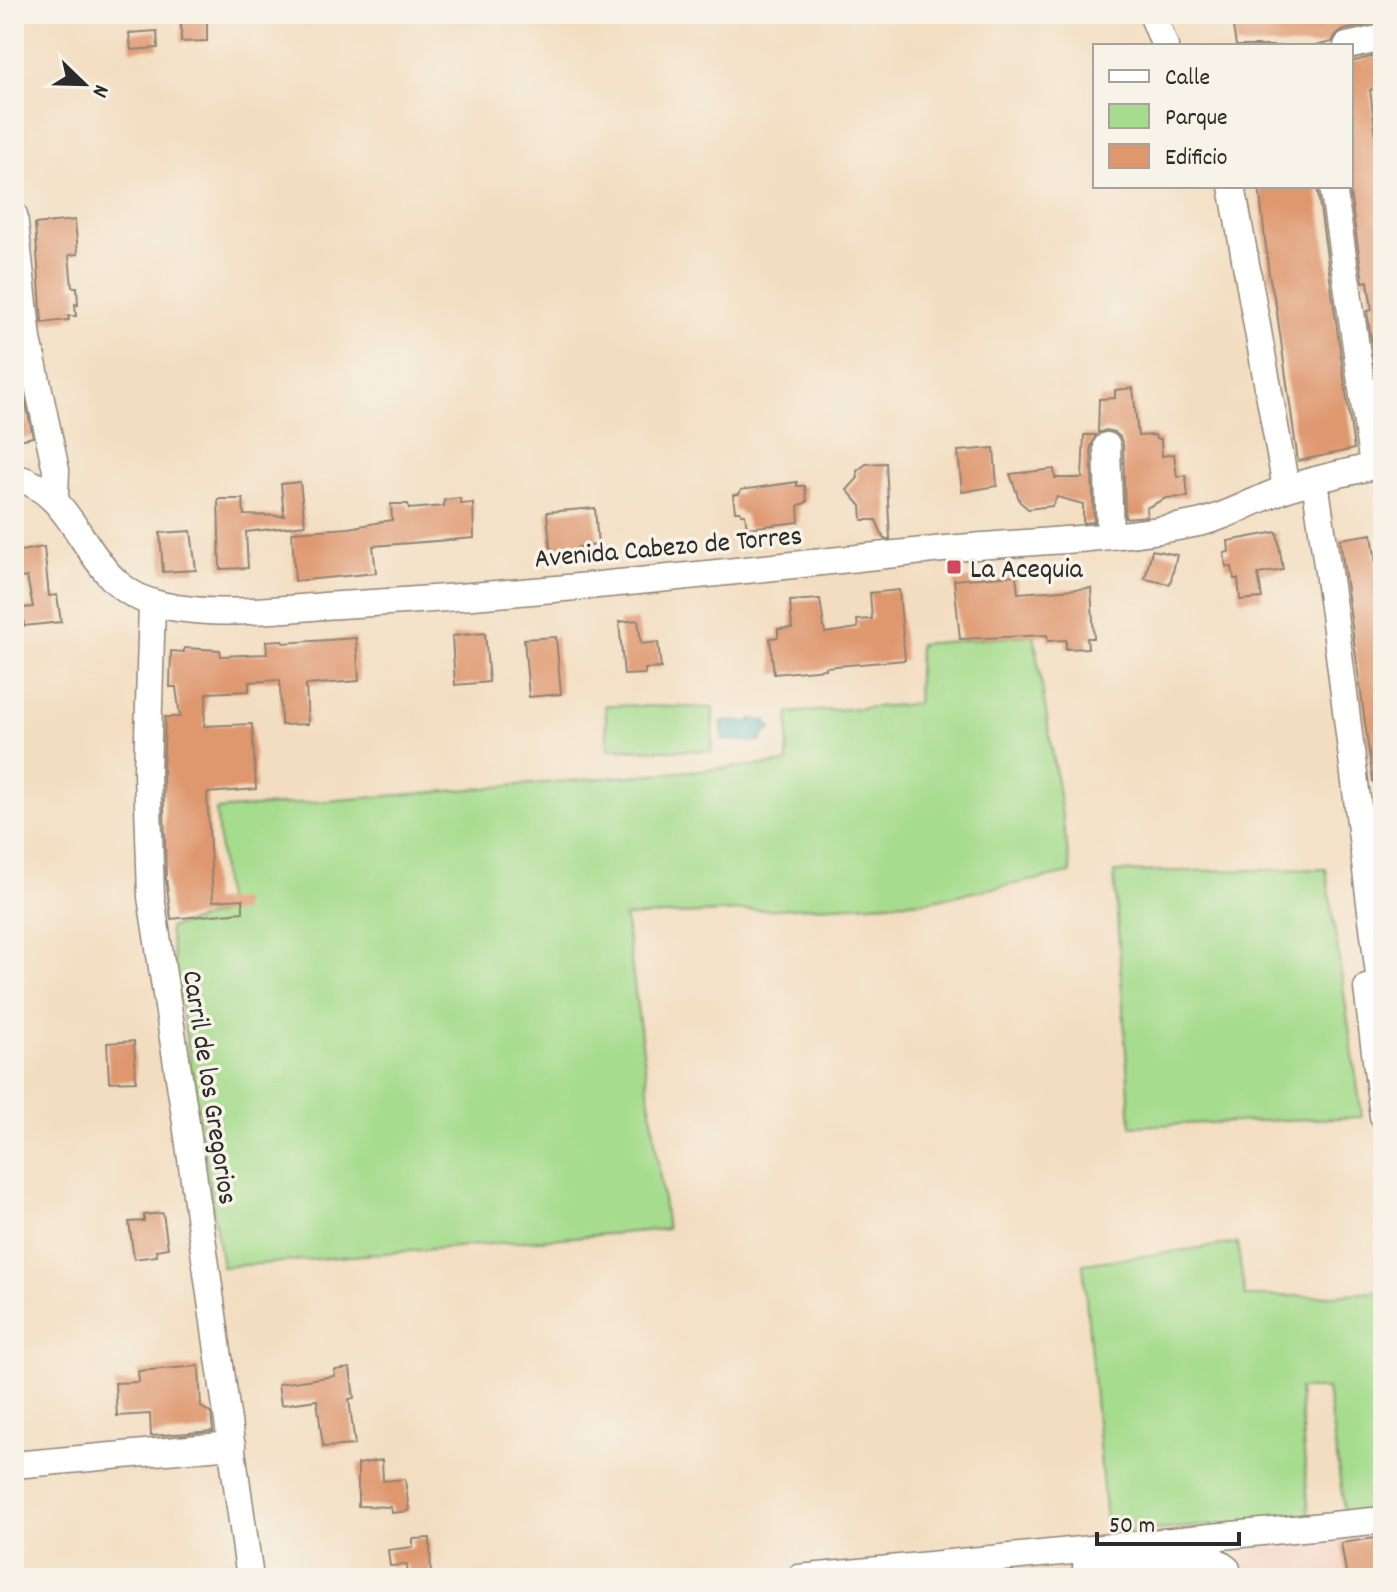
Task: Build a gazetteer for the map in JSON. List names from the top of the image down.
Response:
{
  "streets": {
    "street": ["Avenida Cabezo de Torres", "Carril de los Gregorios"]
  },
  "crossings": [
    ["Avenida Cabezo de Torres", "Carril de los Gregorios"]
  ],
  "places": {
    "transit": ["La Acequia"]
  },
  "legend": ["Calle", "Parque", "Edificio"],
  "scale_bar": "50 m",
  "north": "bottom right"
}
